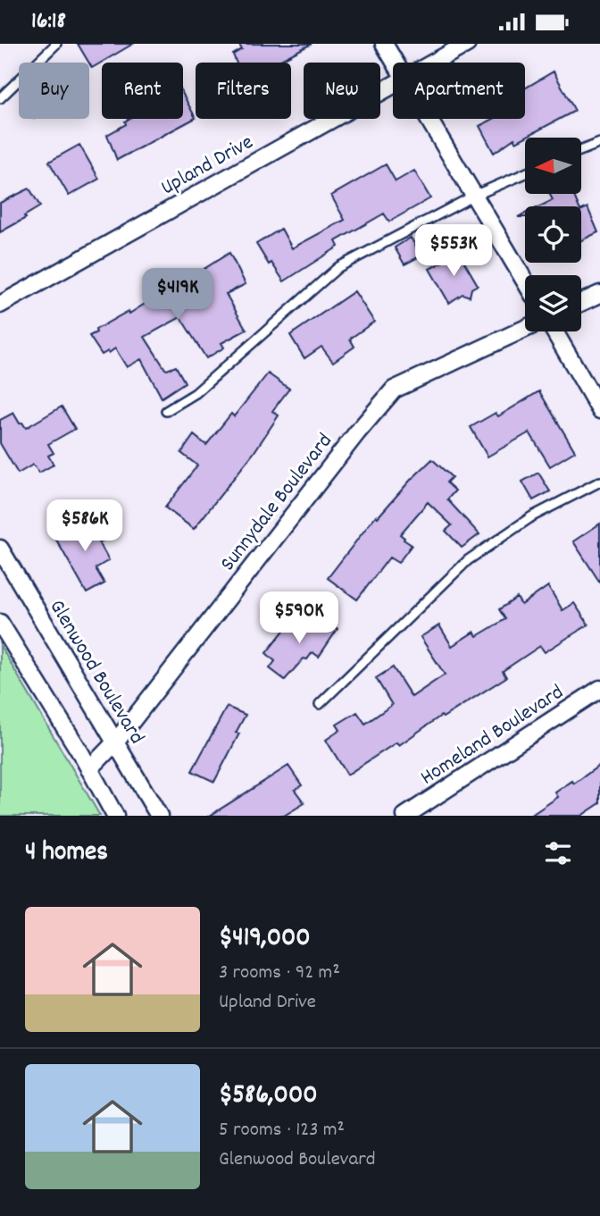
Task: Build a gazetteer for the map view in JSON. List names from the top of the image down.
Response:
{
  "streets": {
    "street": [
      "Upland Drive",
      "Sunnydale Boulevard",
      "Glenwood Boulevard",
      "Homeland Boulevard"
    ]
  },
  "crossings": [
    ["Sunnydale Boulevard", "Glenwood Boulevard"]
  ],
  "north": "left",
  "page": {
    "status": "16:18",
    "chip": [
      "Buy",
      "Rent",
      "Filters",
      "New",
      "Apartment"
    ],
    "price": [
      "$553K",
      "$419K",
      "$586K",
      "$590K"
    ],
    "heading": "4 homes",
    "list": [
      {
        "name": "$419,000",
        "note": "3 rooms · 92 m² · Upland Drive"
      },
      {
        "name": "$586,000",
        "note": "5 rooms · 123 m² · Glenwood Boulevard"
      }
    ]
  }
}
